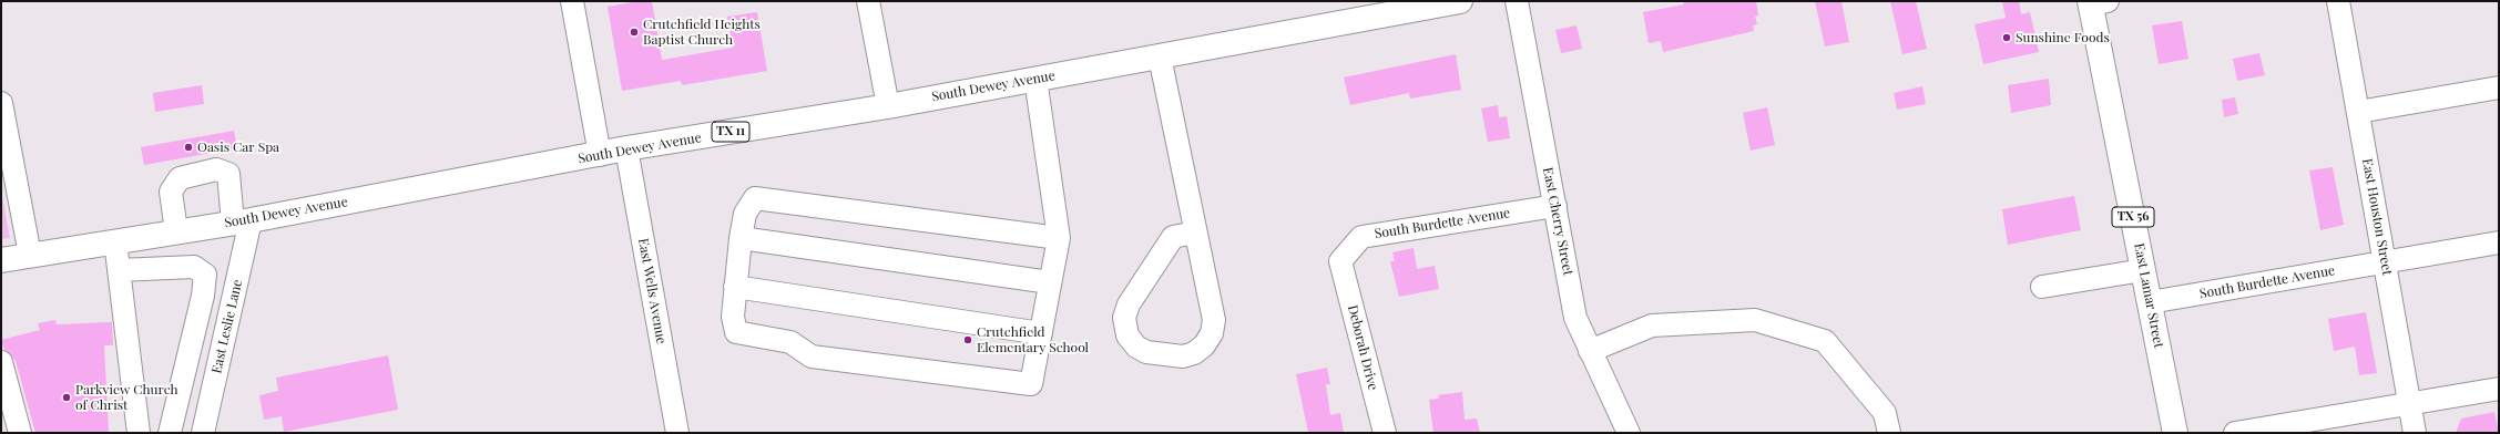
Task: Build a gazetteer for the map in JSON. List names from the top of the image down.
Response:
{
  "streets": {
    "main road": [
      "South Dewey Avenue",
      "TX 11",
      "TX 56",
      "East Lamar Street"
    ],
    "street": [
      "East Houston Street",
      "East Cherry Street",
      "South Burdette Avenue",
      "East Wells Avenue",
      "East Leslie Lane",
      "Deborah Drive"
    ]
  },
  "crossings": [
    ["South Dewey Avenue", "East Wells Avenue"],
    ["South Dewey Avenue", "East Leslie Lane"],
    ["East Houston Street", "South Burdette Avenue"],
    ["East Cherry Street", "South Burdette Avenue"],
    ["South Burdette Avenue", "East Lamar Street"],
    ["South Burdette Avenue", "Deborah Drive"]
  ],
  "places": [
    "Crutchfield Heights Baptist Church",
    "Sunshine Foods",
    "Oasis Car Spa",
    "Crutchfield Elementary School",
    "Parkview Church of Christ"
  ]
}
